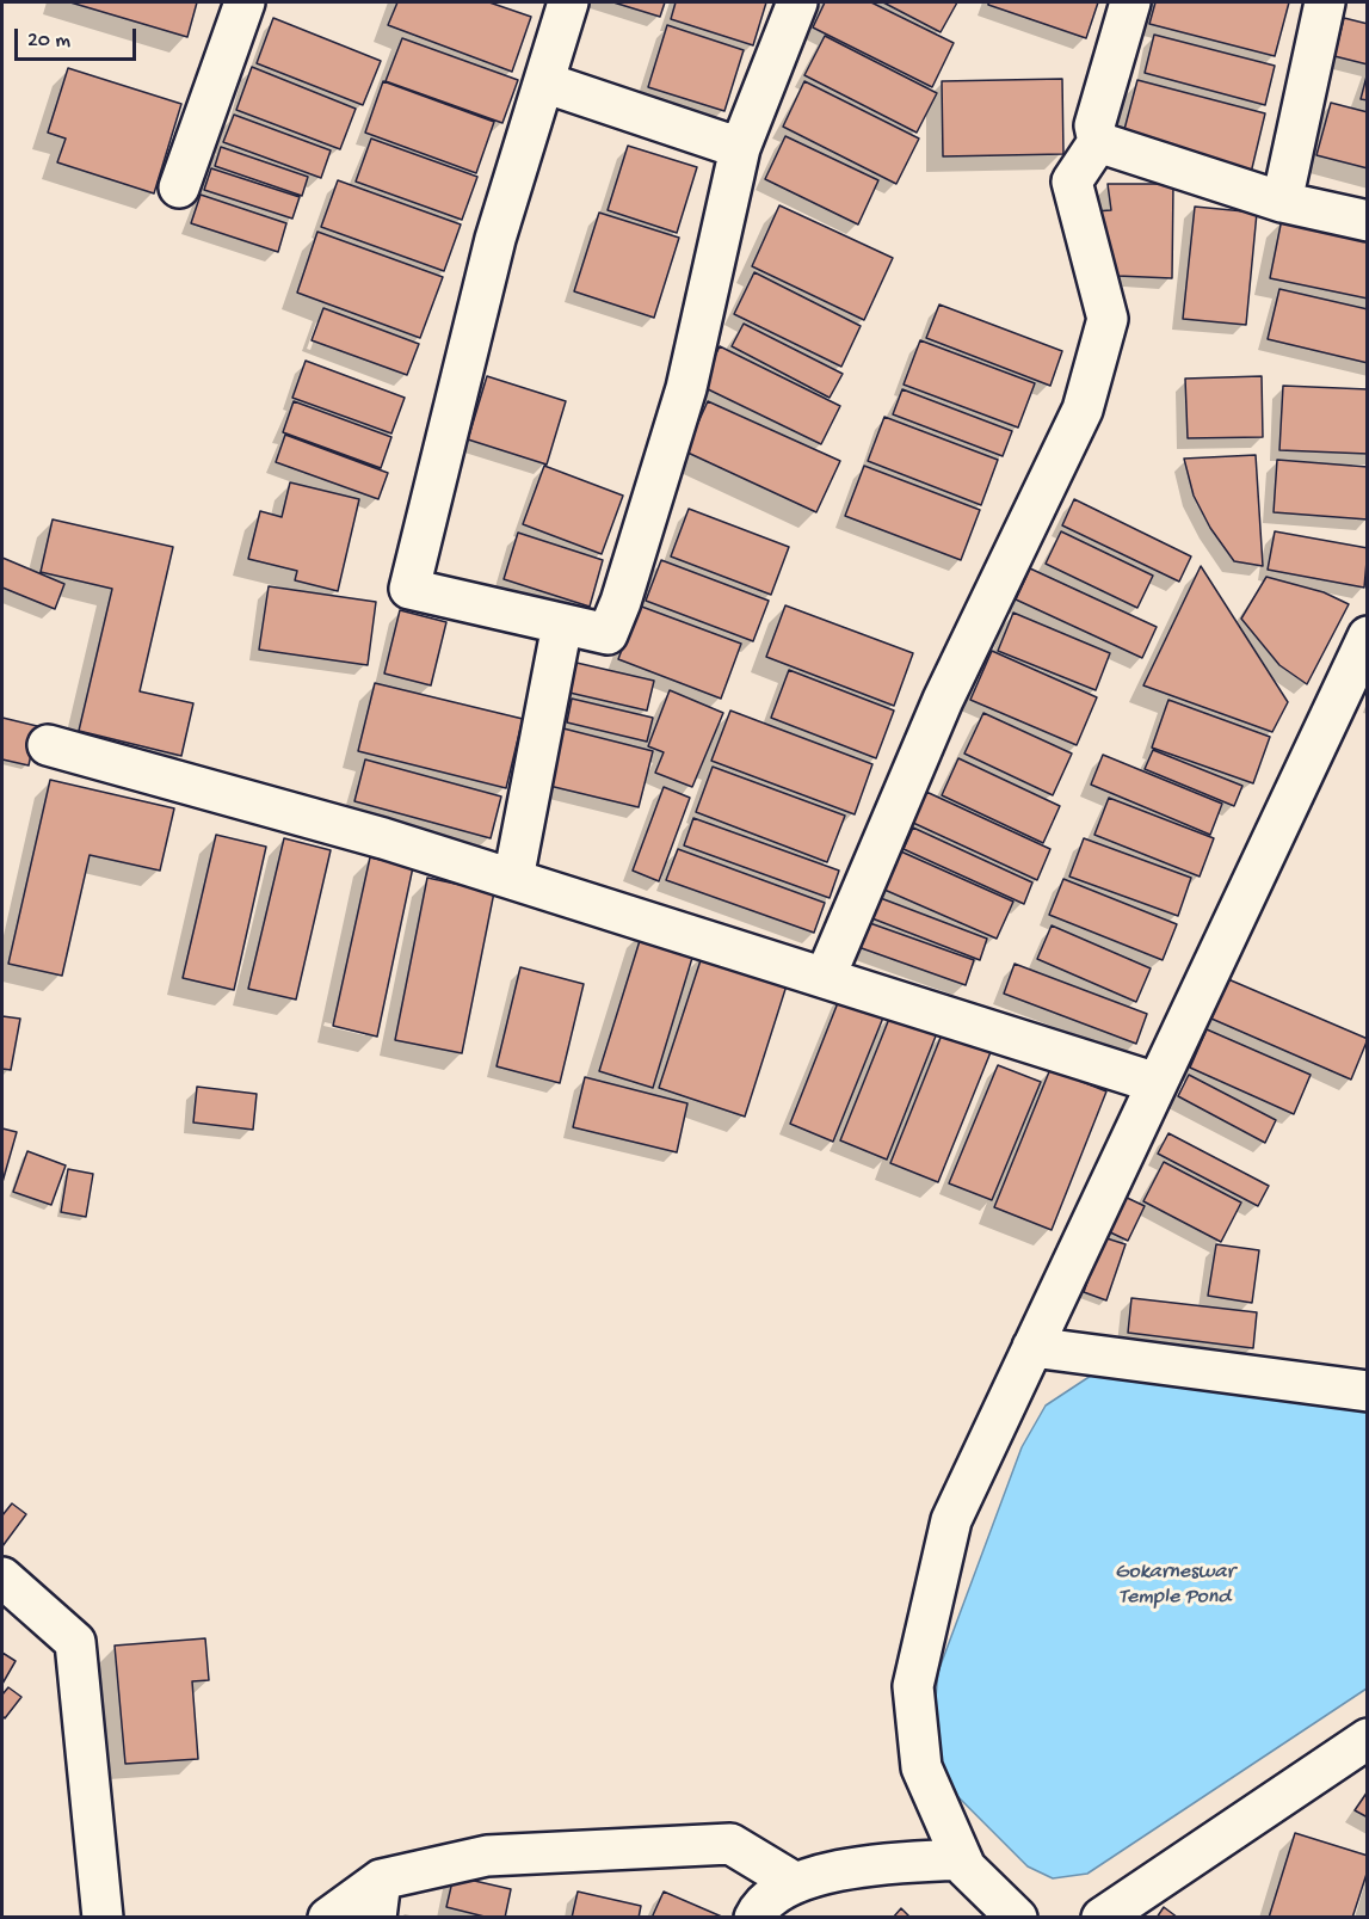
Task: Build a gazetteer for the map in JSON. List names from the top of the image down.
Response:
{
  "water": ["Gokarneswar Temple Pond"],
  "scale_bar": "20 m"
}
